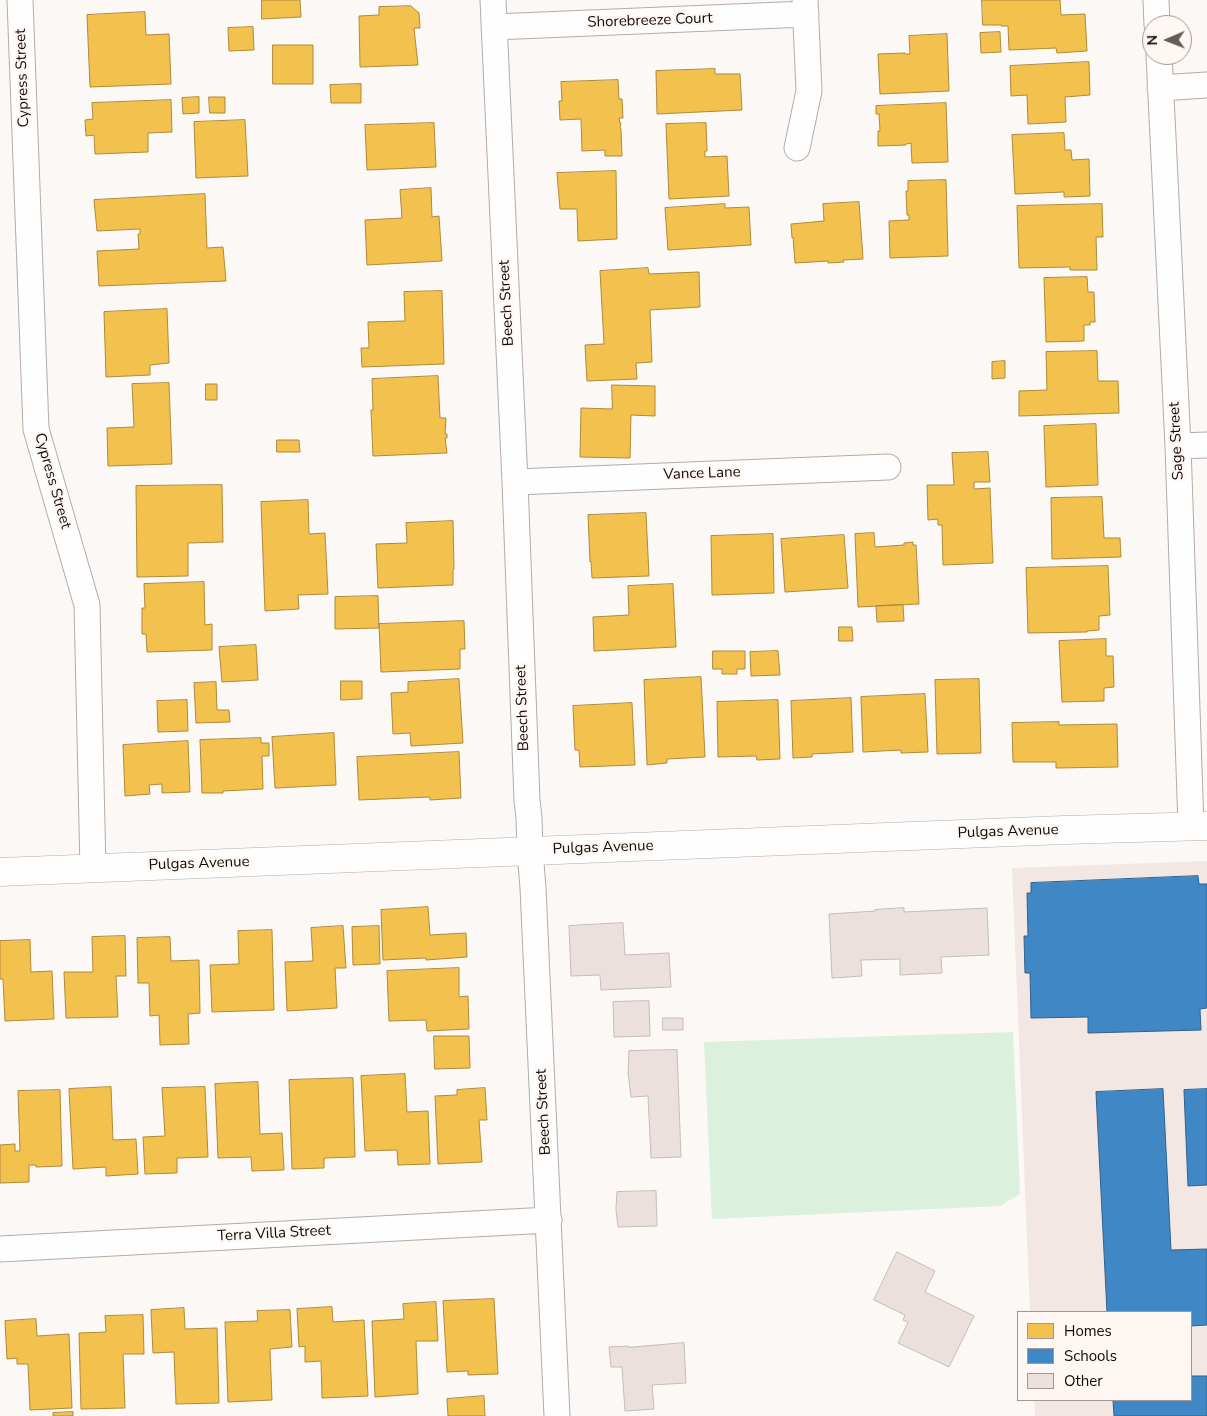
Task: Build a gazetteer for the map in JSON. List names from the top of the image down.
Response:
{
  "streets": {
    "street": [
      "Shorebreeze Court",
      "Cypress Street",
      "Beech Street",
      "Sage Street",
      "Vance Lane",
      "Pulgas Avenue",
      "Terra Villa Street"
    ]
  },
  "crossings": [
    ["Shorebreeze Court", "Beech Street"],
    ["Cypress Street", "Pulgas Avenue"],
    ["Beech Street", "Vance Lane"],
    ["Beech Street", "Pulgas Avenue"],
    ["Beech Street", "Terra Villa Street"],
    ["Sage Street", "Pulgas Avenue"]
  ],
  "legend": ["Homes", "Schools", "Other"],
  "north": "left"
}
